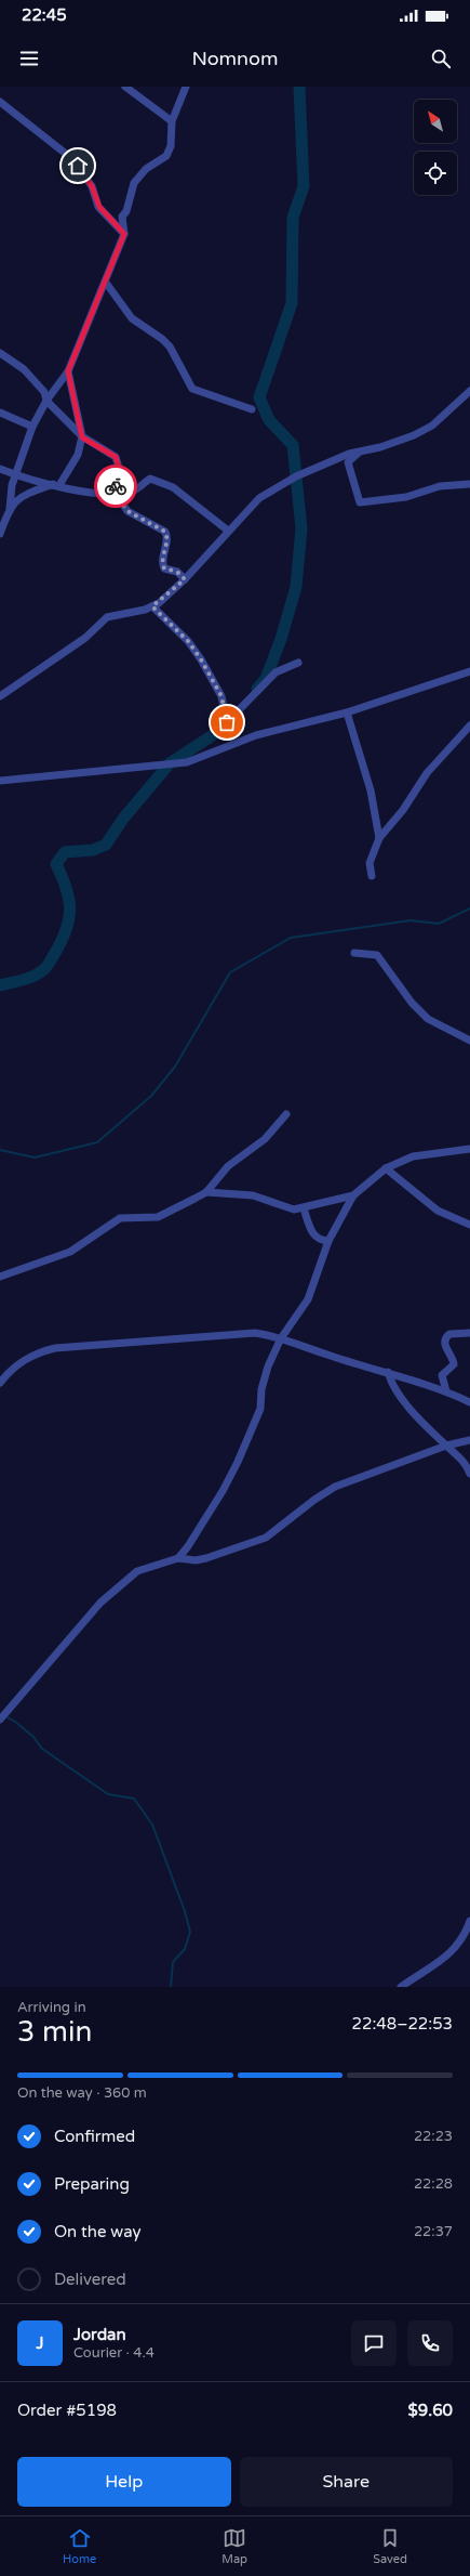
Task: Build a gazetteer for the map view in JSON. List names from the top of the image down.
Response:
{
  "north": "top left",
  "page": {
    "status": "22:45",
    "header": "Nomnom",
    "heading": ["3 min", "Arriving in", "22:48–22:53"],
    "panel": [
      "Jordan",
      "Courier · 4.4",
      "Order #5198",
      "$9.60"
    ],
    "bar": "On the way · 360 m",
    "list": [
      ["Confirmed", "22:23"],
      ["Preparing", "22:28"],
      ["On the way", "22:37"],
      "Delivered"
    ],
    "round": "J",
    "buttons": ["Help", "Share"],
    "tabs": ["Home", "Map", "Saved"]
  }
}
